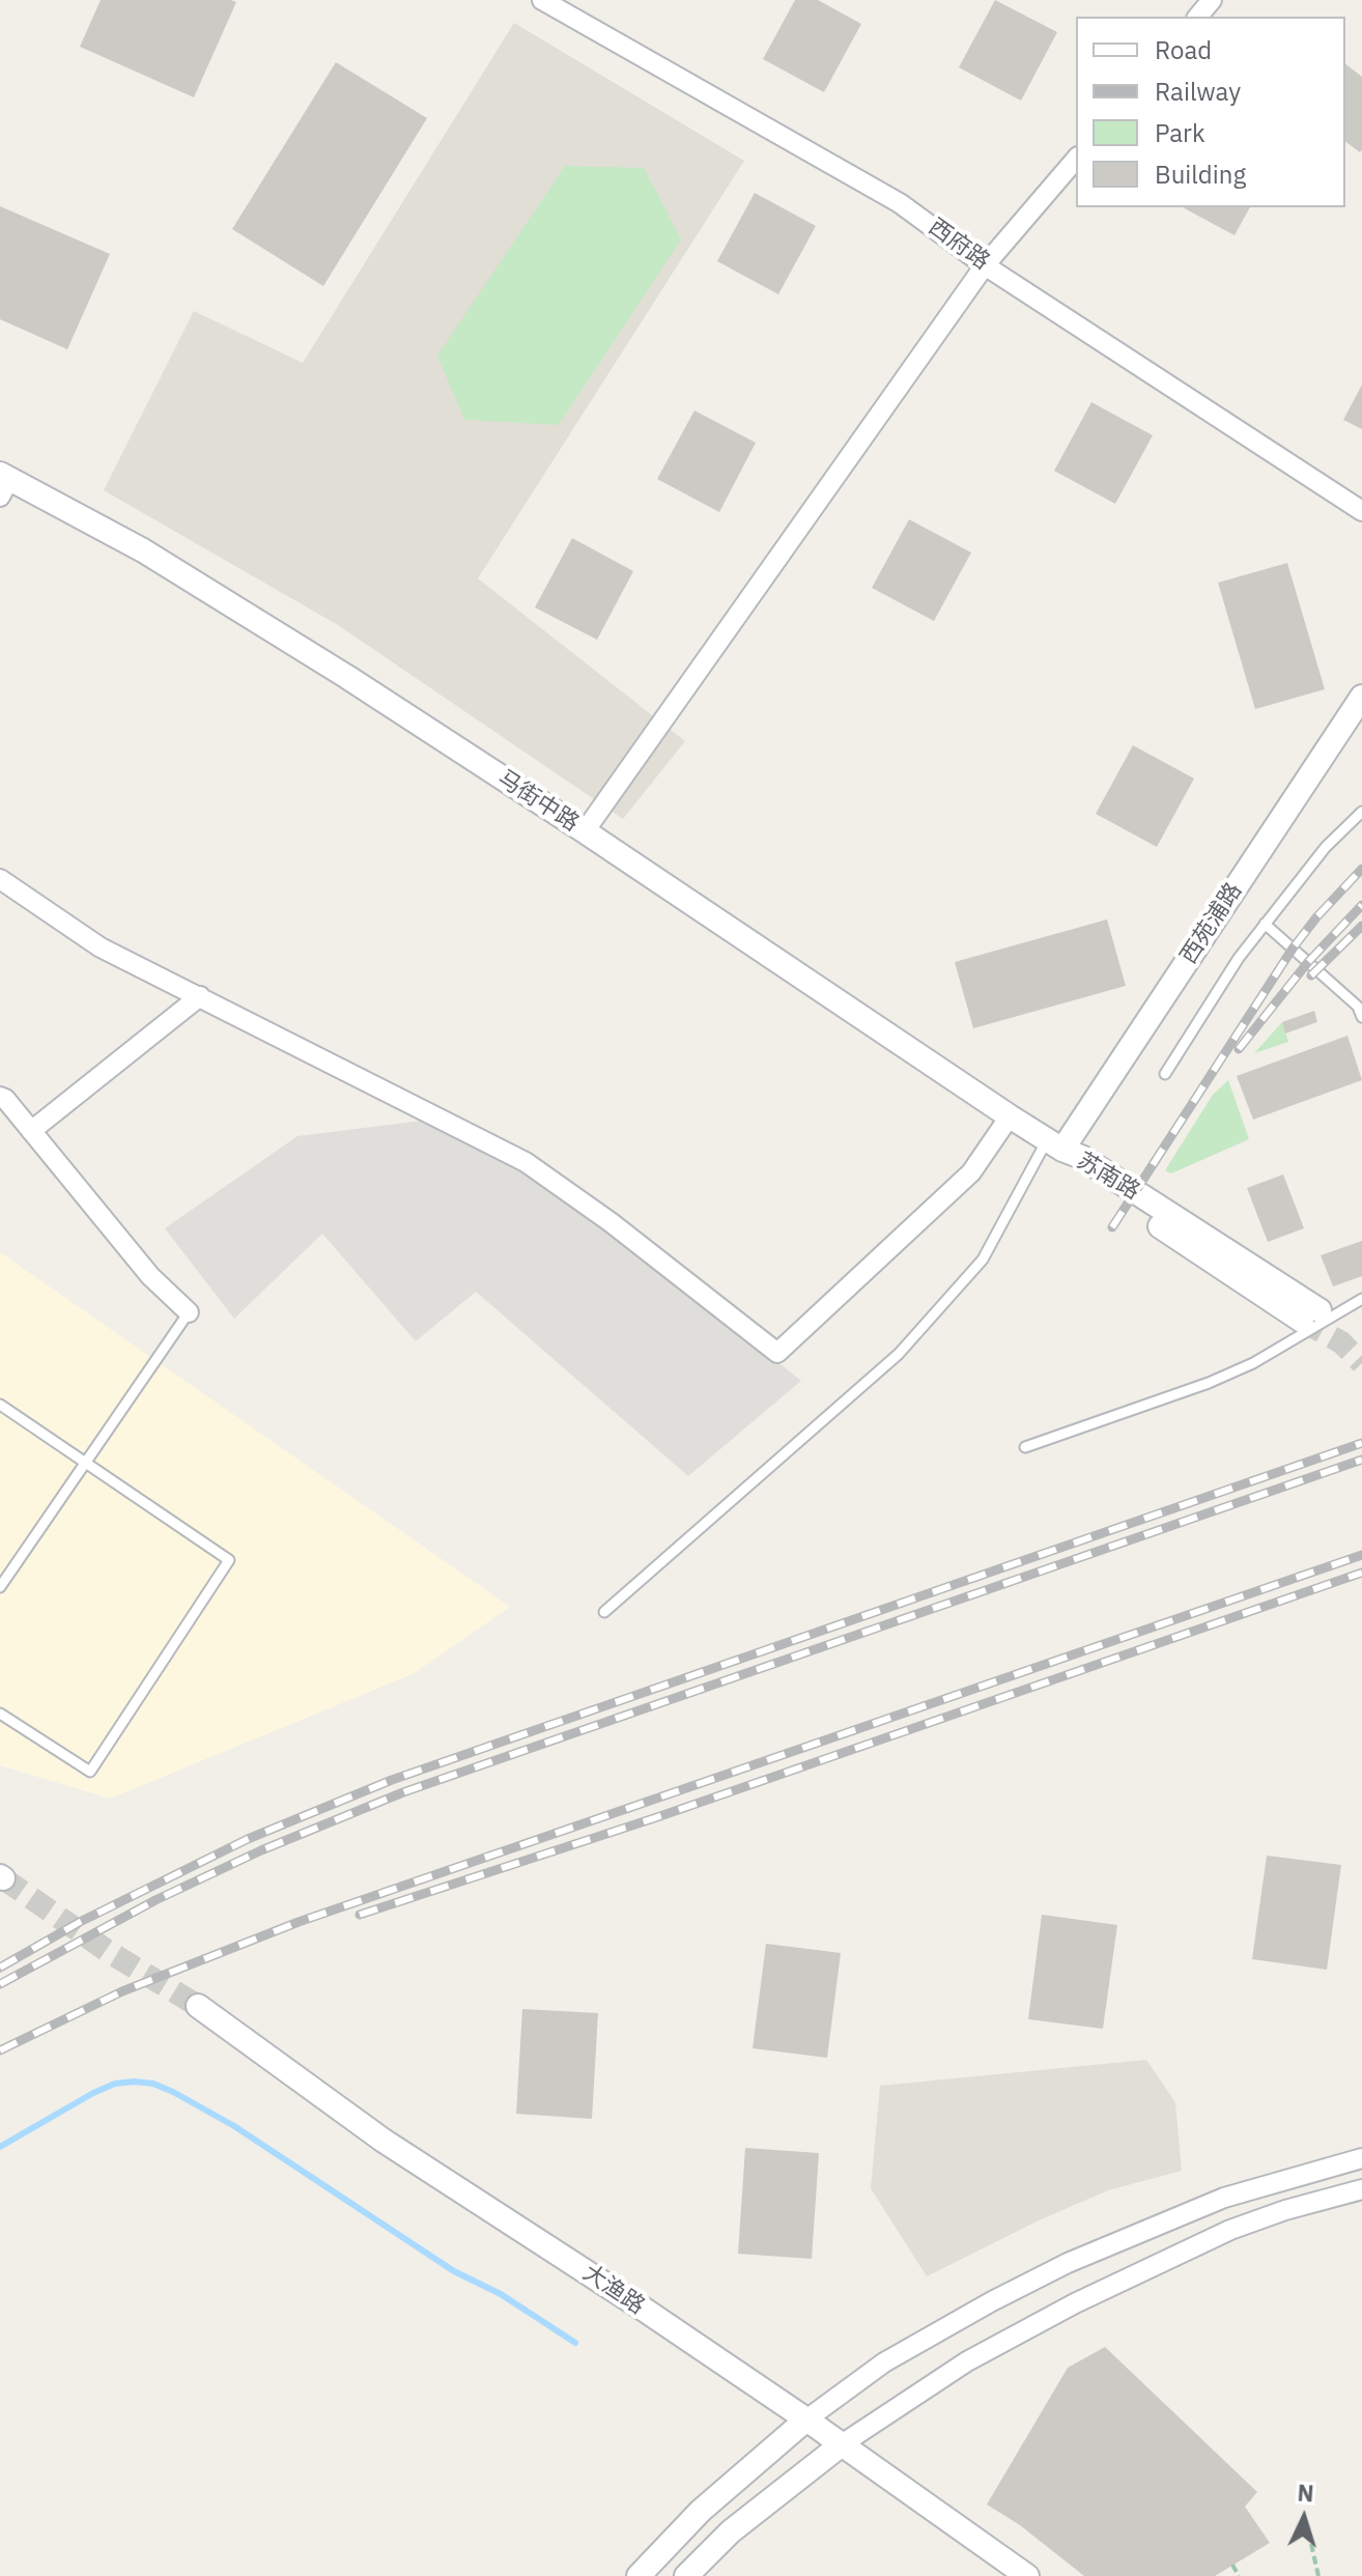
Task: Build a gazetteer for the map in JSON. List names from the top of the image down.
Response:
{
  "streets": {
    "street": [
      "西府路",
      "马街中路",
      "西苑浦路",
      "苏南路",
      "大渔路"
    ]
  },
  "crossings": [
    ["马街中路", "西苑浦路"],
    ["马街中路", "苏南路"],
    ["西苑浦路", "苏南路"]
  ],
  "legend": [
    "Road",
    "Railway",
    "Park",
    "Building"
  ],
  "north": "top"
}
